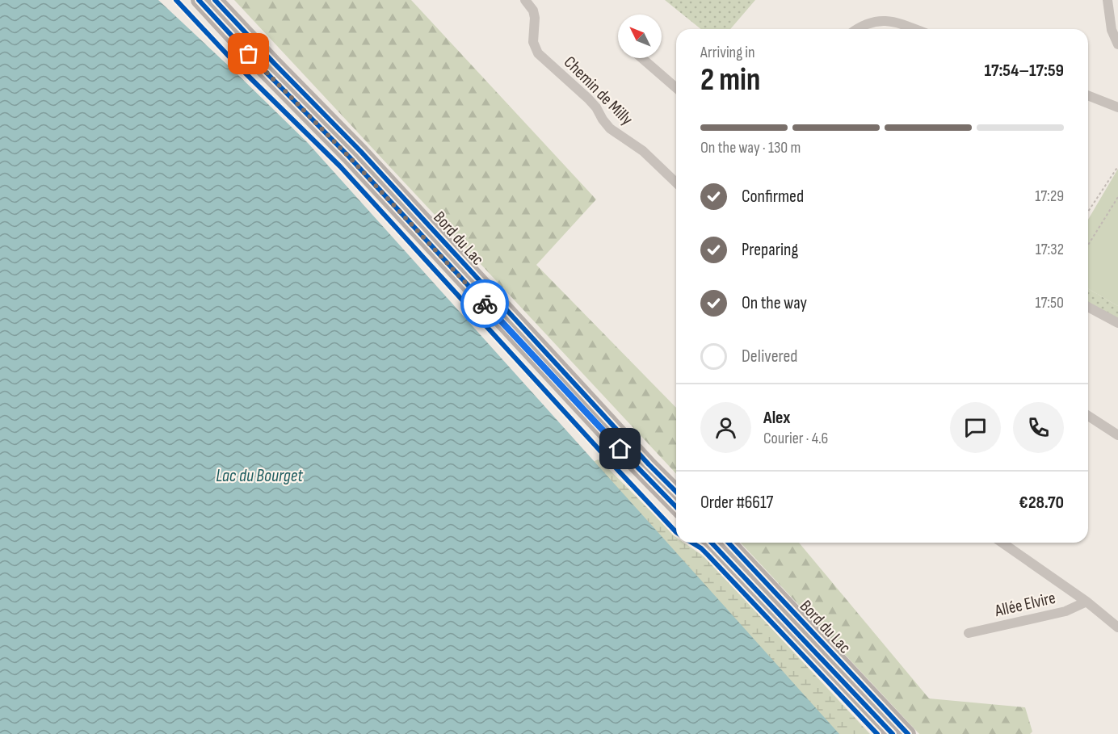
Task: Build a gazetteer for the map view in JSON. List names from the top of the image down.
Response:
{
  "streets": {
    "main road": ["Bord du Lac"],
    "street": ["Chemin de Milly", "Allée Elvire"]
  },
  "water": ["Lac du Bourget"],
  "north": "top left",
  "page": {
    "heading": ["2 min", "Arriving in", "17:54–17:59"],
    "panel": [
      "Alex",
      "Courier · 4.6",
      "Order #6617",
      "€28.70"
    ],
    "bar": "On the way · 130 m",
    "list": [
      ["Confirmed", "17:29"],
      ["Preparing", "17:32"],
      ["On the way", "17:50"],
      "Delivered"
    ]
  }
}
